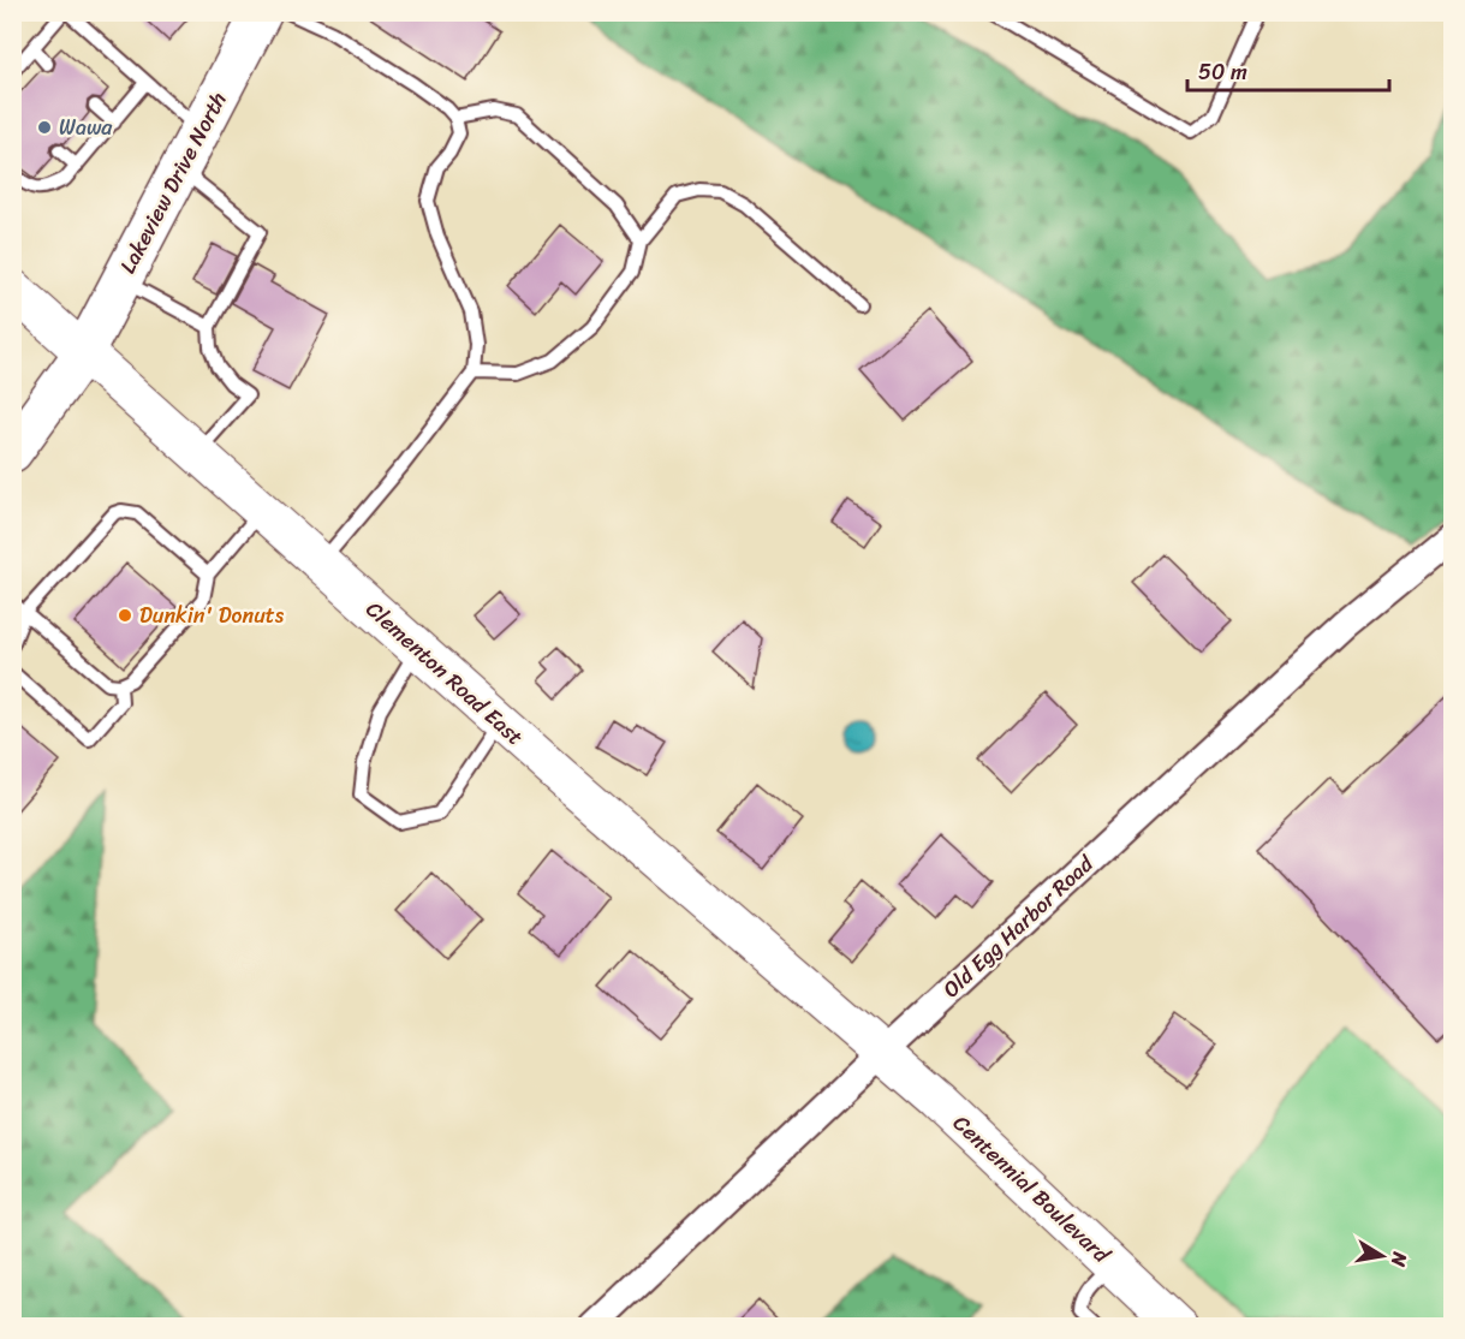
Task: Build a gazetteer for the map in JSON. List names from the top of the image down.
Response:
{
  "streets": {
    "main road": ["Lakeview Drive North", "Clementon Road East", "Centennial Boulevard"],
    "street": ["Old Egg Harbor Road"]
  },
  "crossings": [
    ["Lakeview Drive North", "Clementon Road East"],
    ["Clementon Road East", "Old Egg Harbor Road"],
    ["Clementon Road East", "Centennial Boulevard"],
    ["Old Egg Harbor Road", "Centennial Boulevard"]
  ],
  "places": ["Wawa", "Dunkin' Donuts"],
  "scale_bar": "50 m",
  "north": "right"
}
